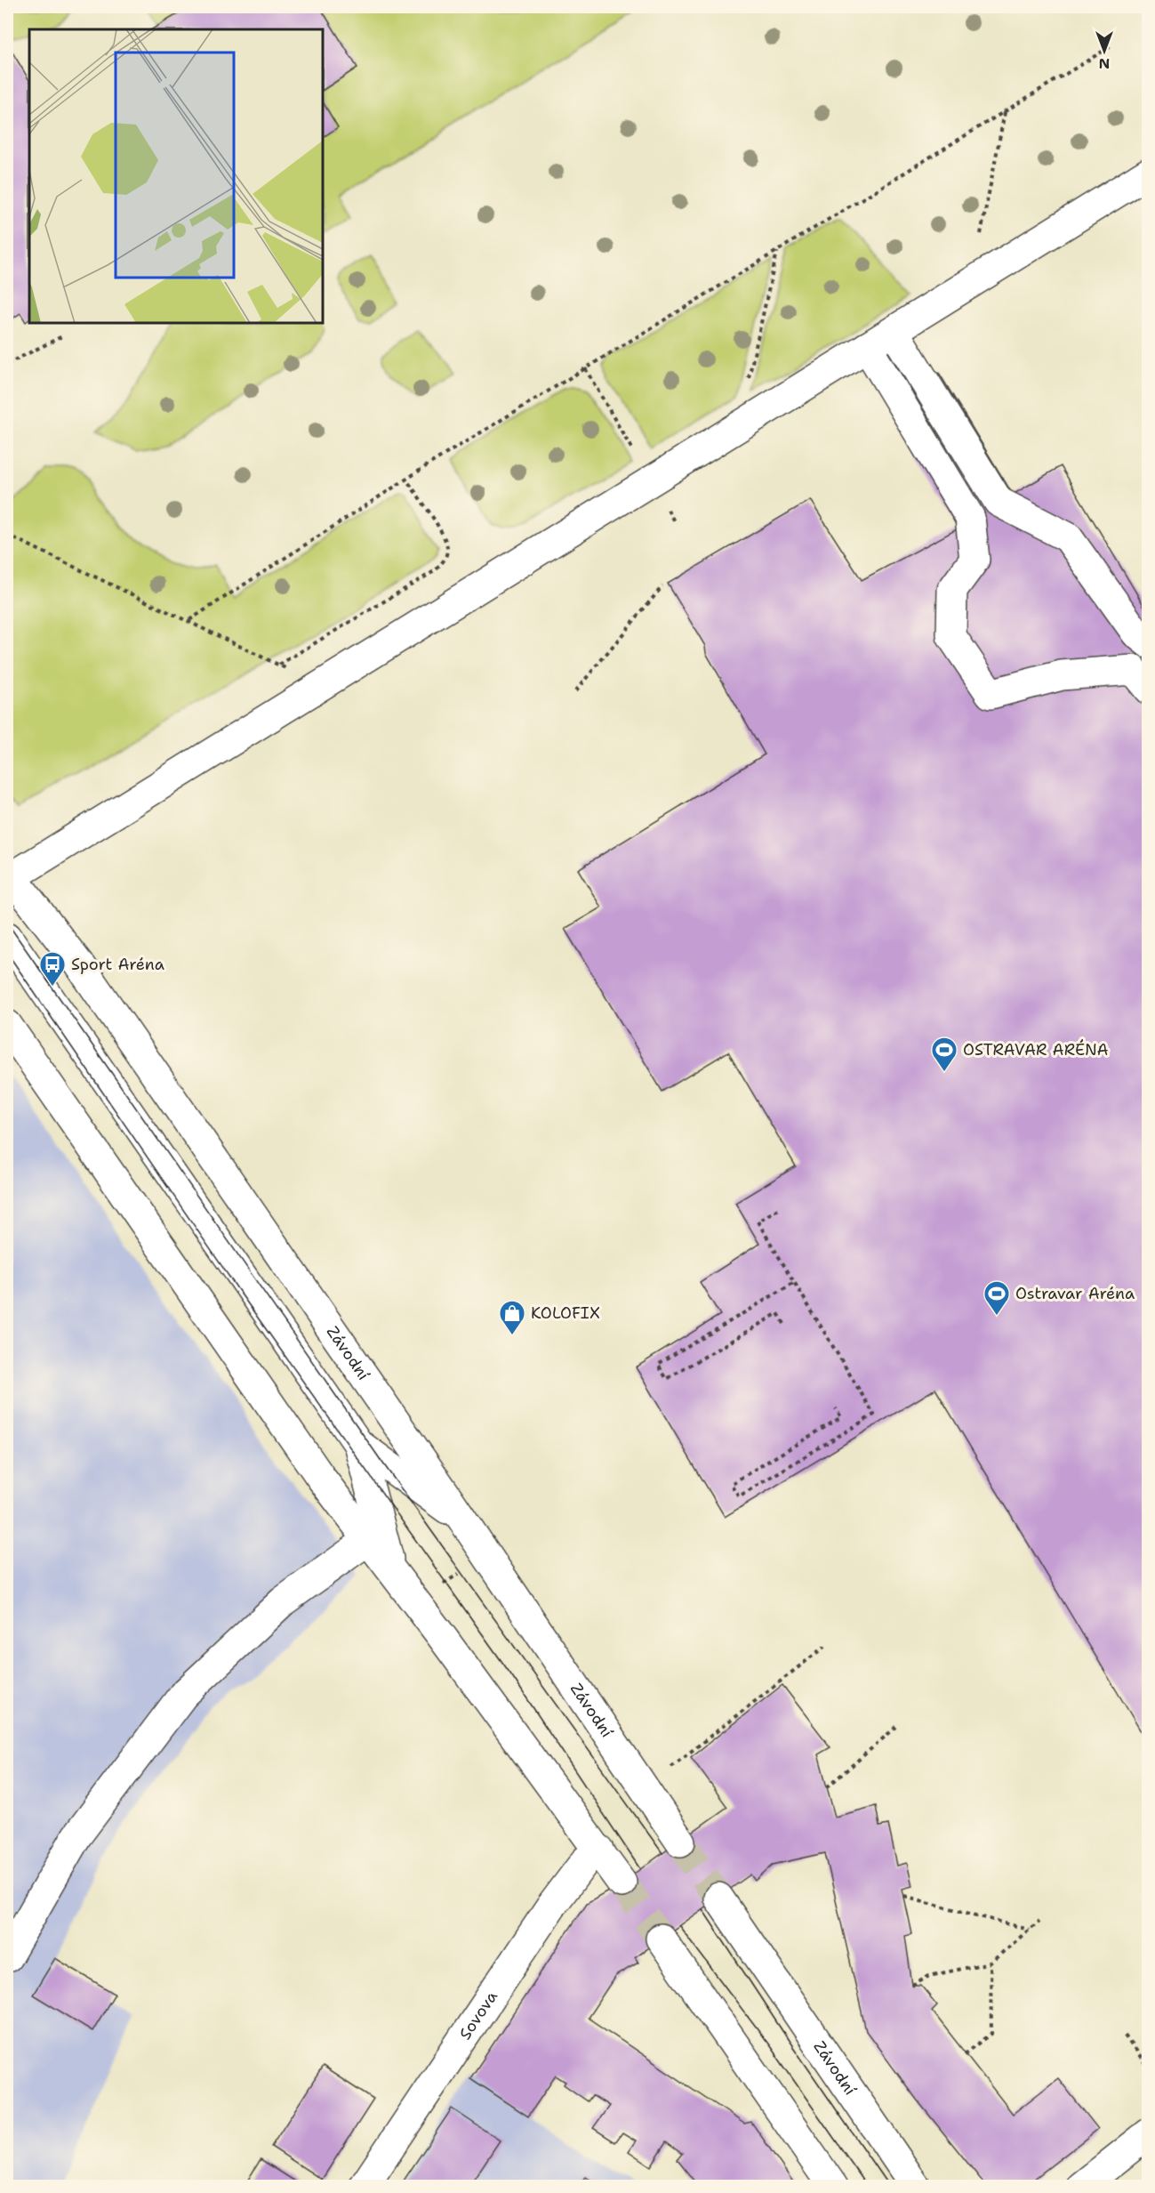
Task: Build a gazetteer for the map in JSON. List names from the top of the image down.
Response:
{
  "streets": {
    "street": ["Závodní", "Sovova"]
  },
  "places": {
    "bus stop": ["Sport Aréna"],
    "sports": ["OSTRAVAR ARÉNA", "Ostravar Aréna"],
    "shop": ["KOLOFIX"]
  },
  "north": "bottom"
}
